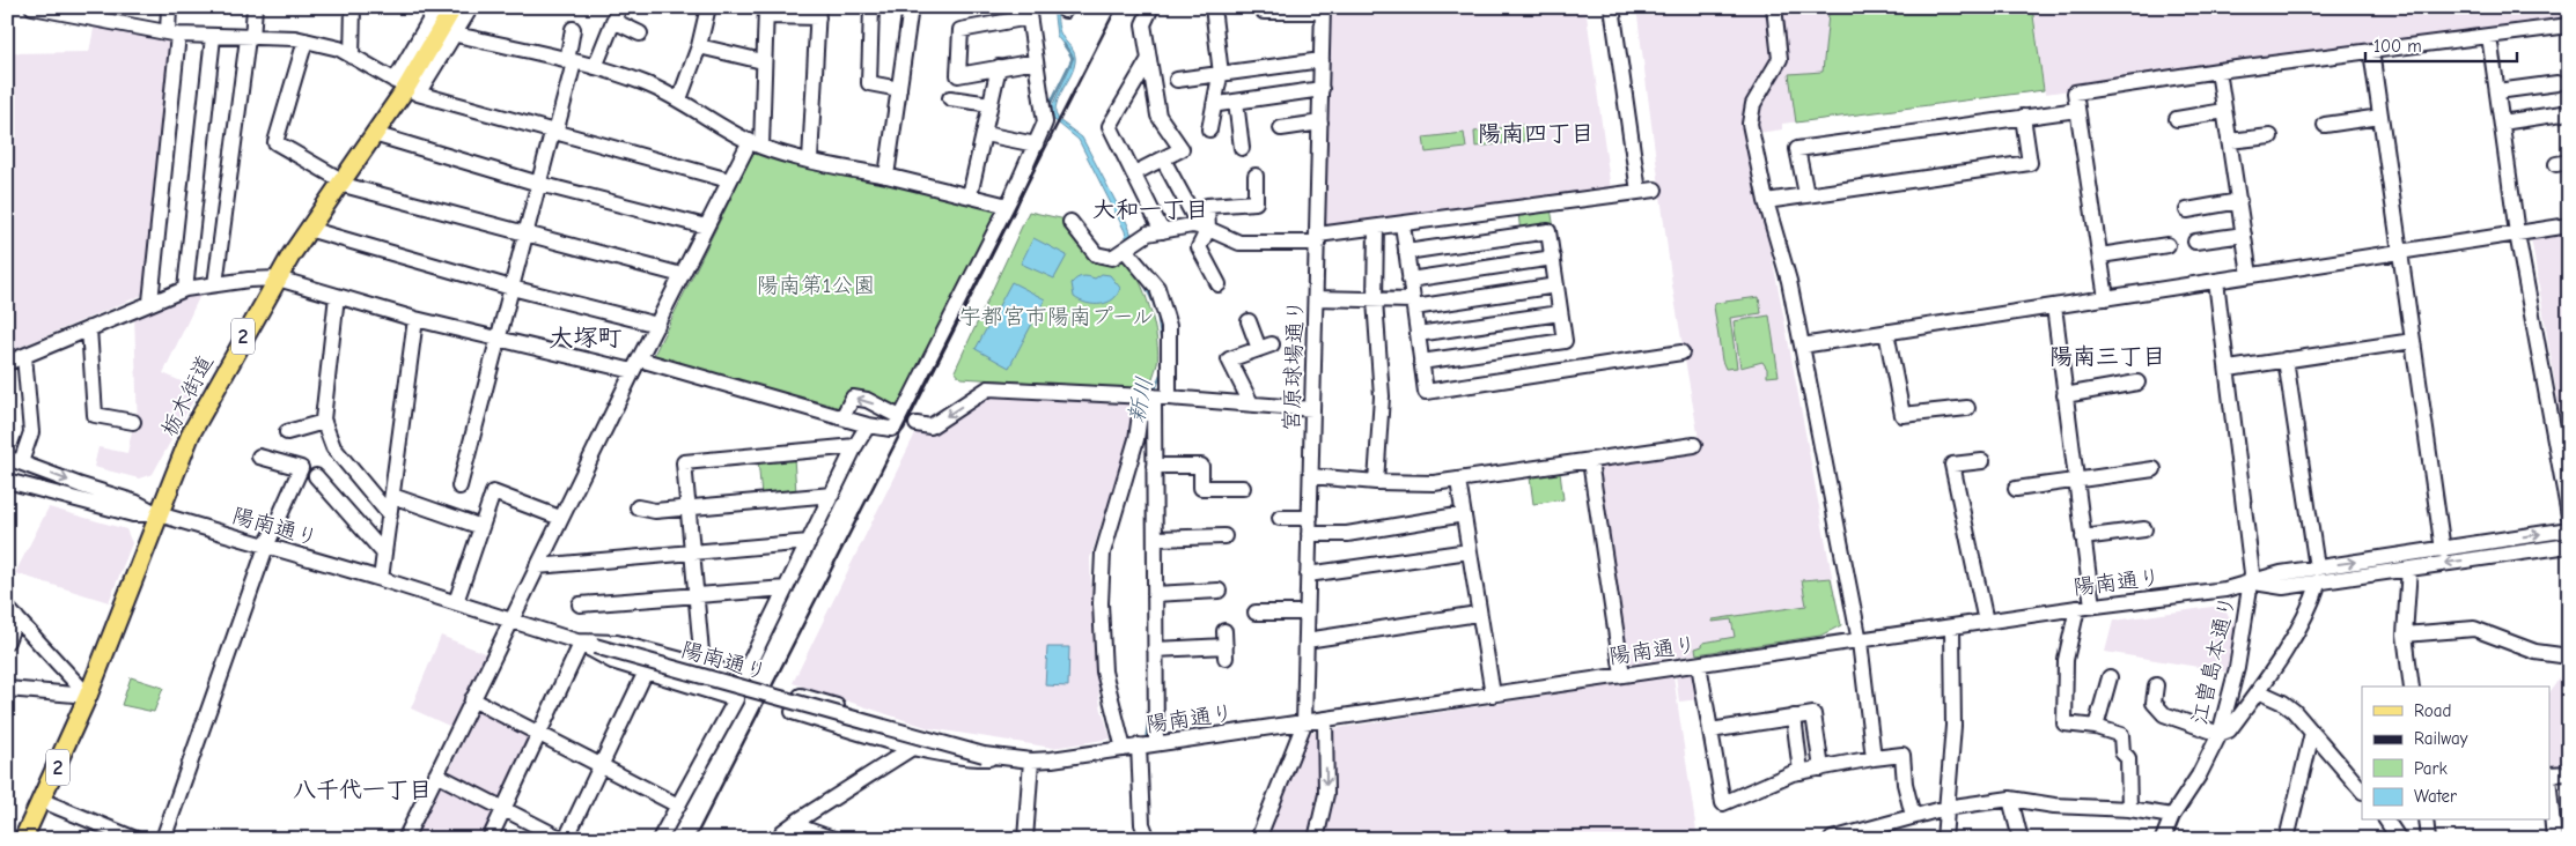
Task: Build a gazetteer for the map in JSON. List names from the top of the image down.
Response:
{
  "streets": {
    "main road": ["2", "栃木街道"],
    "street": ["宮原球場通り", "陽南通り", "江曽島本通り"]
  },
  "crossings": [
    ["宮原球場通り", "陽南通り"],
    ["栃木街道", "陽南通り"],
    ["陽南通り", "江曽島本通り"]
  ],
  "districts": [
    "陽南四丁目",
    "大和一丁目",
    "大塚町",
    "陽南三丁目",
    "八千代一丁目"
  ],
  "water": ["新川"],
  "parks": ["陽南第1公園", "宇都宮市陽南プール"],
  "legend": [
    "Road",
    "Railway",
    "Park",
    "Water"
  ],
  "scale_bar": "100 m"
}
